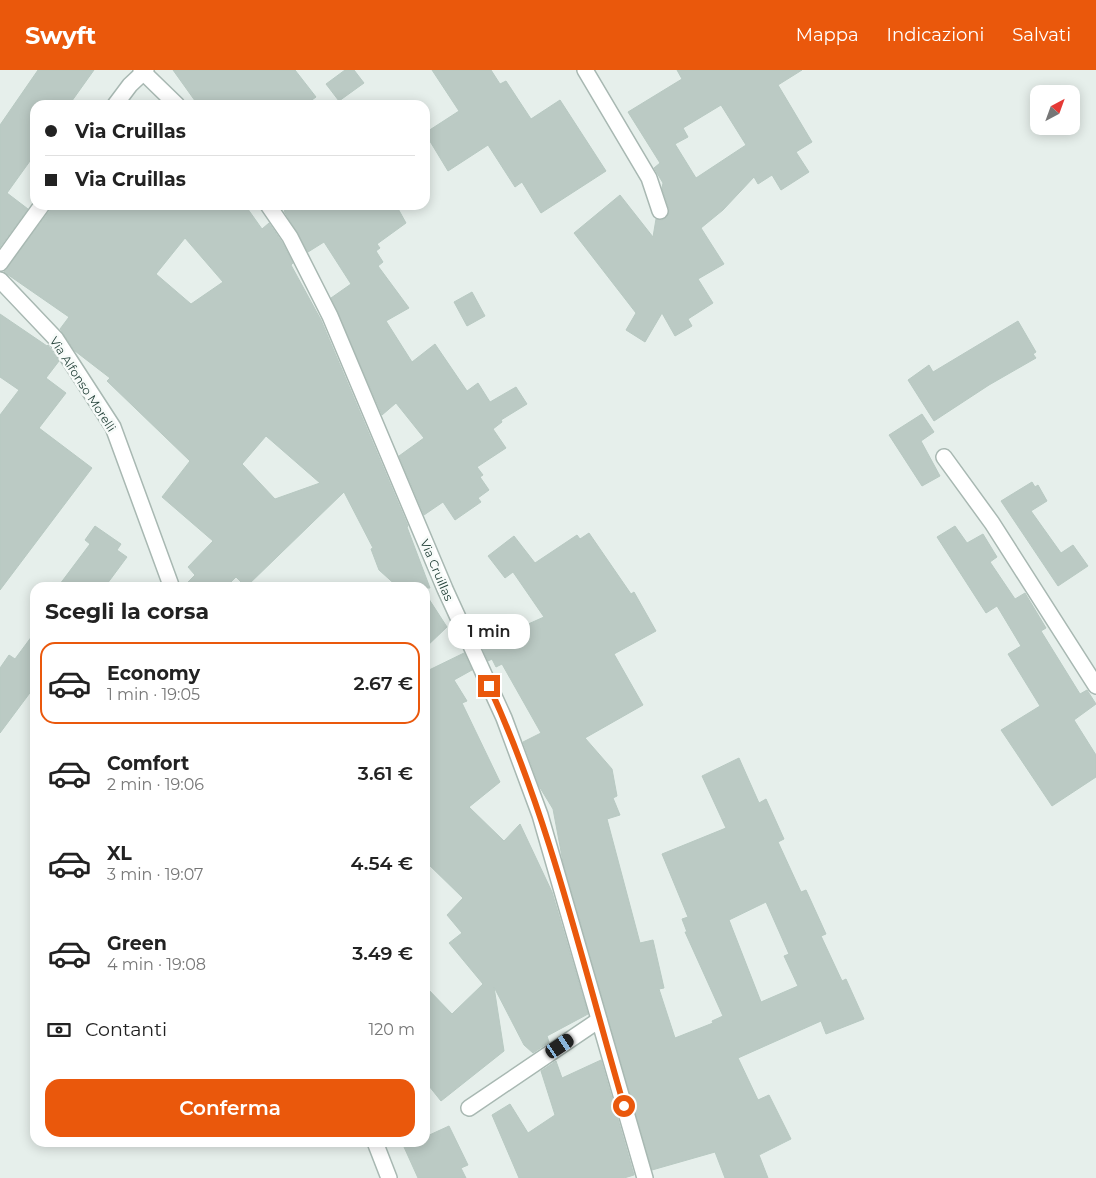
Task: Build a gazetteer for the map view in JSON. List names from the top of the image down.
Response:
{
  "streets": {
    "street": ["Via Alfonso Morelli", "Via Cruillas"]
  },
  "north": "top right",
  "page": {
    "header": "Swyft",
    "nav": ["Mappa", "Indicazioni", "Salvati"],
    "banner": ["Via Cruillas", "Via Cruillas"],
    "heading": "Scegli la corsa",
    "bubble": "1 min",
    "list": [
      {
        "name": "Economy",
        "note": "1 min · 19:05",
        "value": "2.67 €"
      },
      {
        "name": "Comfort",
        "note": "2 min · 19:06",
        "value": "3.61 €"
      },
      {
        "name": "XL",
        "note": "3 min · 19:07",
        "value": "4.54 €"
      },
      {
        "name": "Green",
        "note": "4 min · 19:08",
        "value": "3.49 €"
      }
    ],
    "pay": ["Contanti", "120 m"],
    "buttons": "Conferma"
  }
}
